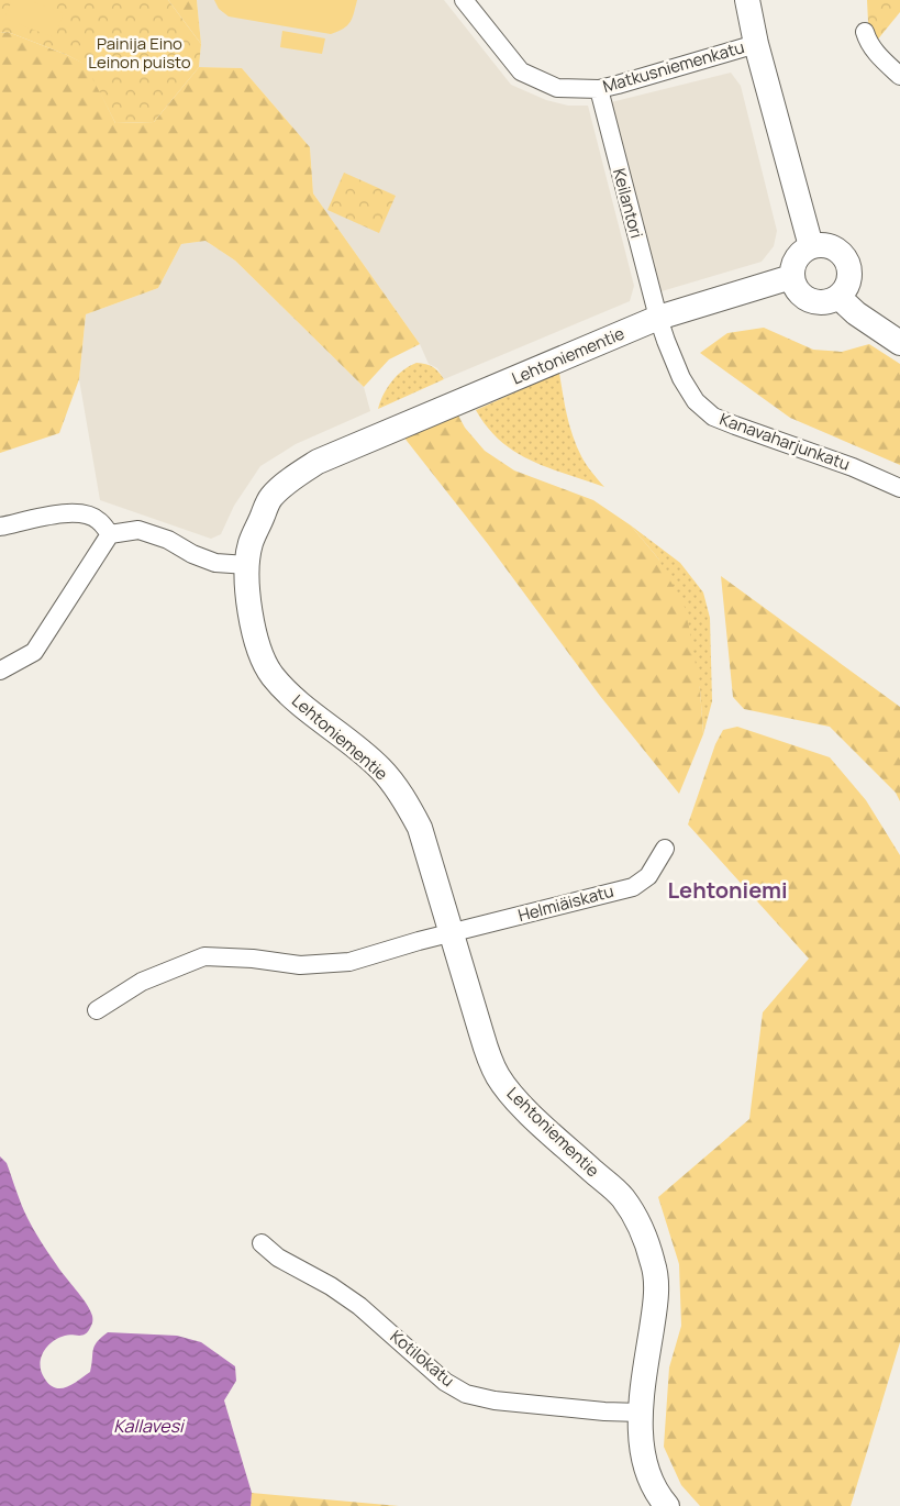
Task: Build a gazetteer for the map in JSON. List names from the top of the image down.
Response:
{
  "streets": {
    "street": [
      "Matkusniemenkatu",
      "Keilantori",
      "Lehtoniementie",
      "Kanavaharjunkatu",
      "Helmiäiskatu",
      "Kotilokatu"
    ]
  },
  "crossings": [
    ["Matkusniemenkatu", "Keilantori"],
    ["Keilantori", "Lehtoniementie"],
    ["Keilantori", "Kanavaharjunkatu"],
    ["Lehtoniementie", "Kanavaharjunkatu"],
    ["Lehtoniementie", "Helmiäiskatu"],
    ["Lehtoniementie", "Kotilokatu"]
  ],
  "districts": ["Lehtoniemi"],
  "water": ["Kallavesi"],
  "parks": ["Painija Eino Leinon puisto"]
}
